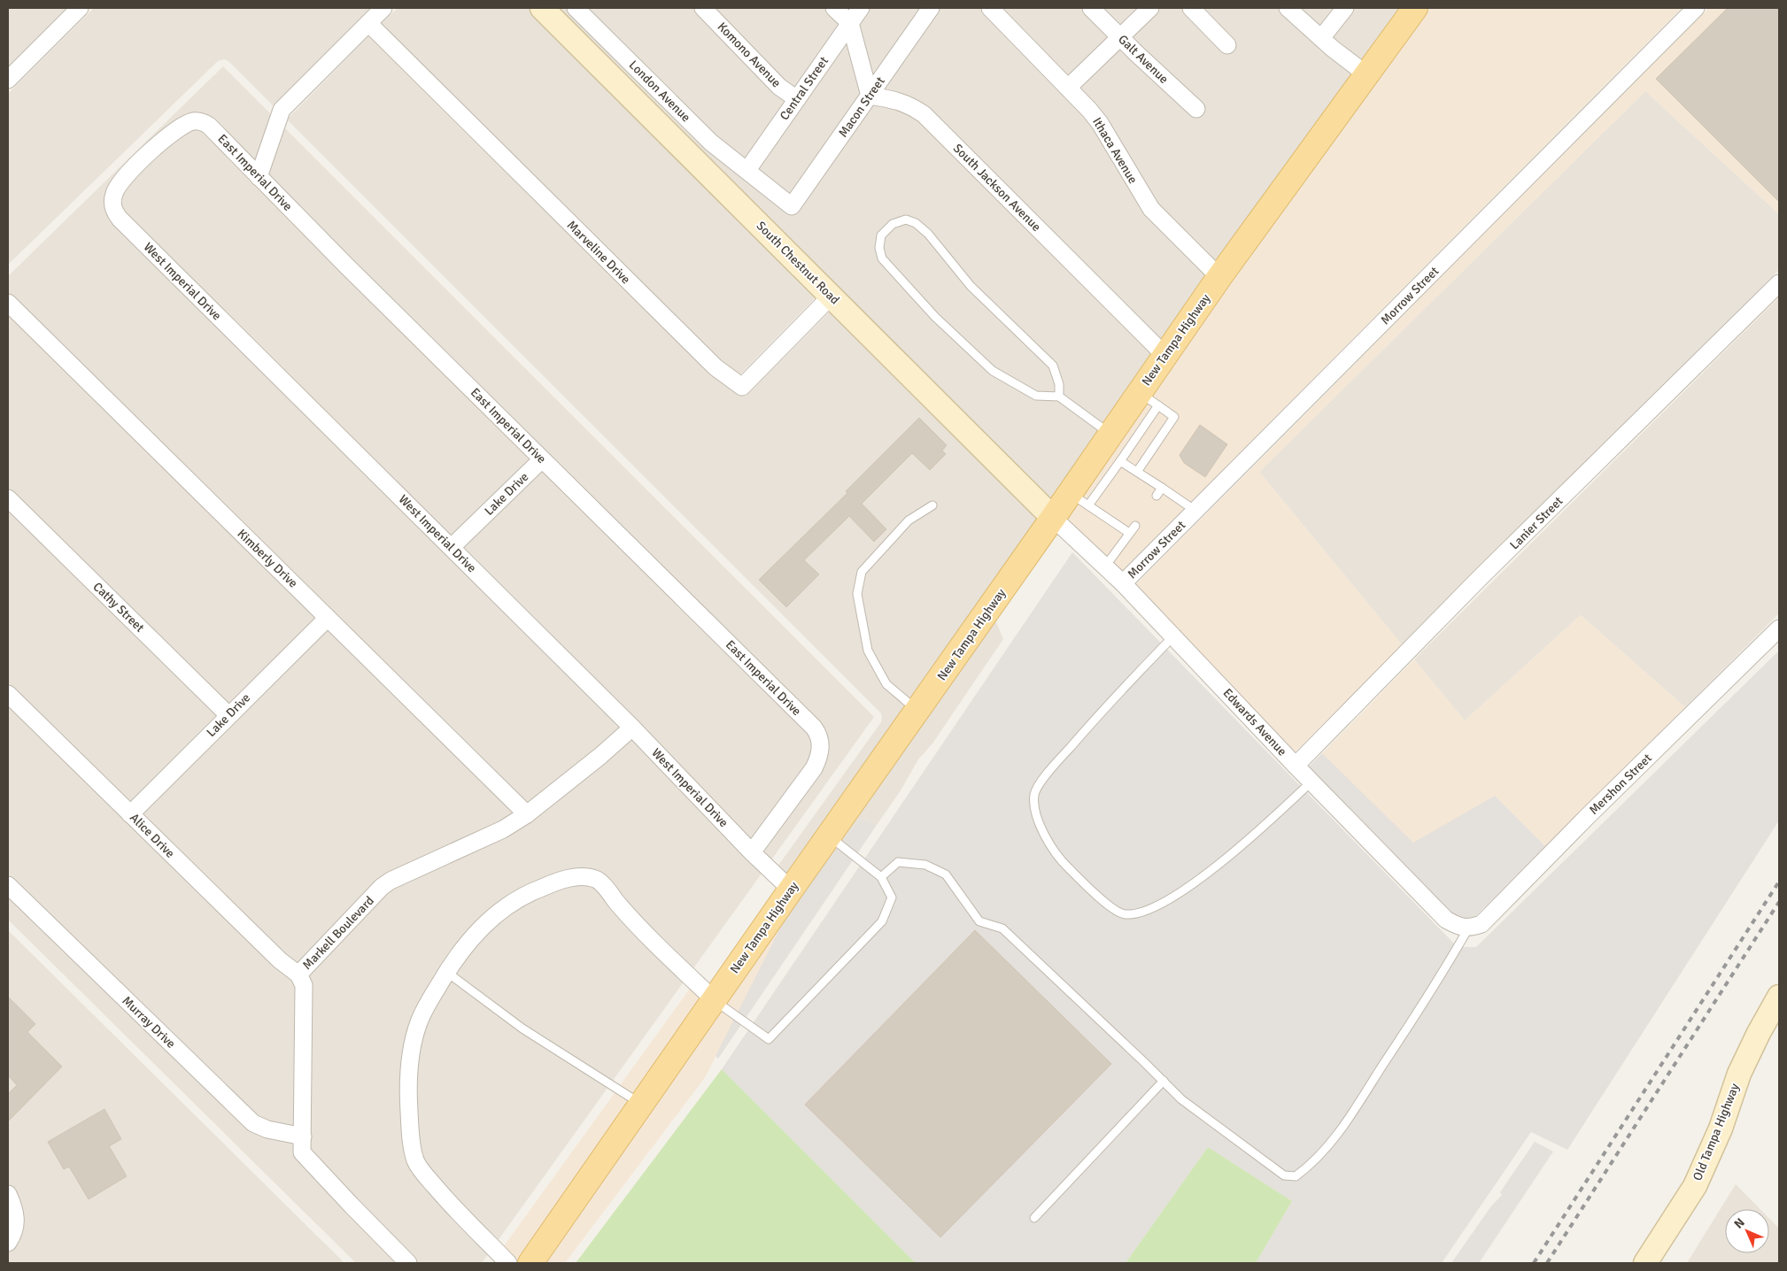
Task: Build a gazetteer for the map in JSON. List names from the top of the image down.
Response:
{
  "streets": {
    "main road": ["New Tampa Highway"],
    "street": [
      "Komono Avenue",
      "Galt Avenue",
      "Central Street",
      "London Avenue",
      "Macon Street",
      "Ithaca Avenue",
      "East Imperial Drive",
      "South Jackson Avenue",
      "Marveline Drive",
      "South Chestnut Road",
      "West Imperial Drive",
      "Morrow Street",
      "Lake Drive",
      "Lanier Street",
      "Kimberly Drive",
      "Cathy Street",
      "Edwards Avenue",
      "Mershon Street",
      "Alice Drive",
      "Markell Boulevard",
      "Murray Drive",
      "Old Tampa Highway"
    ]
  },
  "crossings": [
    ["Komono Avenue", "Central Street"],
    ["Central Street", "London Avenue"],
    ["London Avenue", "Macon Street"],
    ["Macon Street", "South Jackson Avenue"],
    ["Ithaca Avenue", "New Tampa Highway"],
    ["East Imperial Drive", "West Imperial Drive"],
    ["East Imperial Drive", "Lake Drive"],
    ["South Jackson Avenue", "New Tampa Highway"],
    ["Marveline Drive", "South Chestnut Road"],
    ["South Chestnut Road", "New Tampa Highway"],
    ["South Chestnut Road", "Edwards Avenue"],
    ["West Imperial Drive", "New Tampa Highway"],
    ["West Imperial Drive", "Lake Drive"],
    ["West Imperial Drive", "Markell Boulevard"],
    ["Morrow Street", "Edwards Avenue"],
    ["New Tampa Highway", "Edwards Avenue"],
    ["Lake Drive", "Kimberly Drive"],
    ["Lake Drive", "Cathy Street"],
    ["Lake Drive", "Alice Drive"],
    ["Lanier Street", "Edwards Avenue"],
    ["Kimberly Drive", "Markell Boulevard"],
    ["Edwards Avenue", "Mershon Street"],
    ["Alice Drive", "Markell Boulevard"],
    ["Markell Boulevard", "Murray Drive"]
  ],
  "north": "top left"
}
